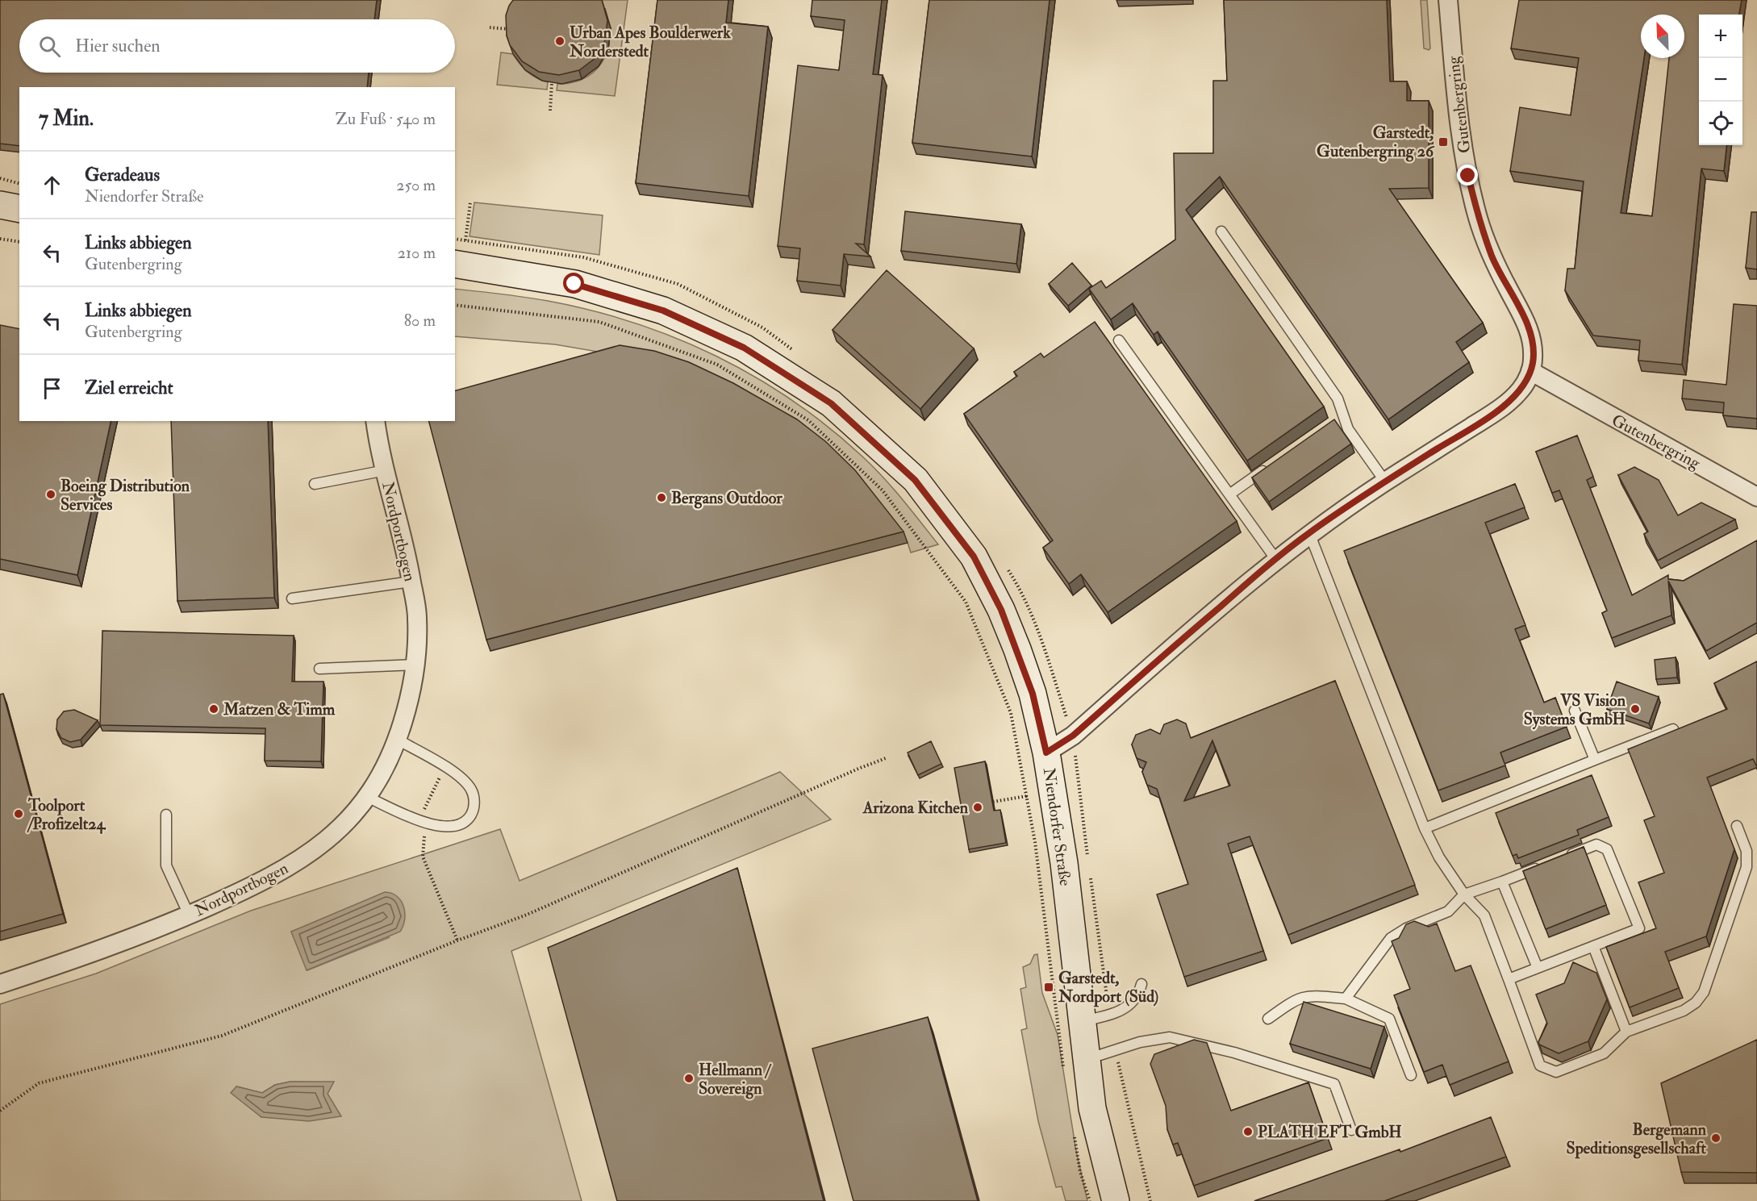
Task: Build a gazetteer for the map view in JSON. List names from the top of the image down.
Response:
{
  "streets": {
    "main road": ["Niendorfer Straße"],
    "street": ["Gutenbergring", "Nordportbogen"]
  },
  "crossings": [
    ["Gutenbergring", "Niendorfer Straße"]
  ],
  "places": {
    "other": [
      "Urban Apes Boulderwerk Norderstedt",
      "Boeing Distribution Services",
      "Bergans Outdoor",
      "Matzen & Timm",
      "VS Vision Systems GmbH",
      "Arizona Kitchen",
      "Toolport /Profizelt24",
      "Hellmann / Sovereign",
      "PLATH EFT GmbH",
      "Bergemann Speditionsgesellschaft"
    ],
    "transit": ["Garstedt, Gutenbergring 26", "Garstedt, Nordport (Süd)"]
  },
  "north": "top left",
  "page": {
    "map_buttons": ["+", "−"],
    "search": "Hier suchen",
    "heading": ["7 Min.", "Zu Fuß · 540 m"],
    "list": [
      ["Geradeaus", "Niendorfer Straße", "250 m"],
      ["Links abbiegen", "Gutenbergring", "210 m"],
      ["Links abbiegen", "Gutenbergring", "80 m"],
      "Ziel erreicht"
    ]
  }
}
